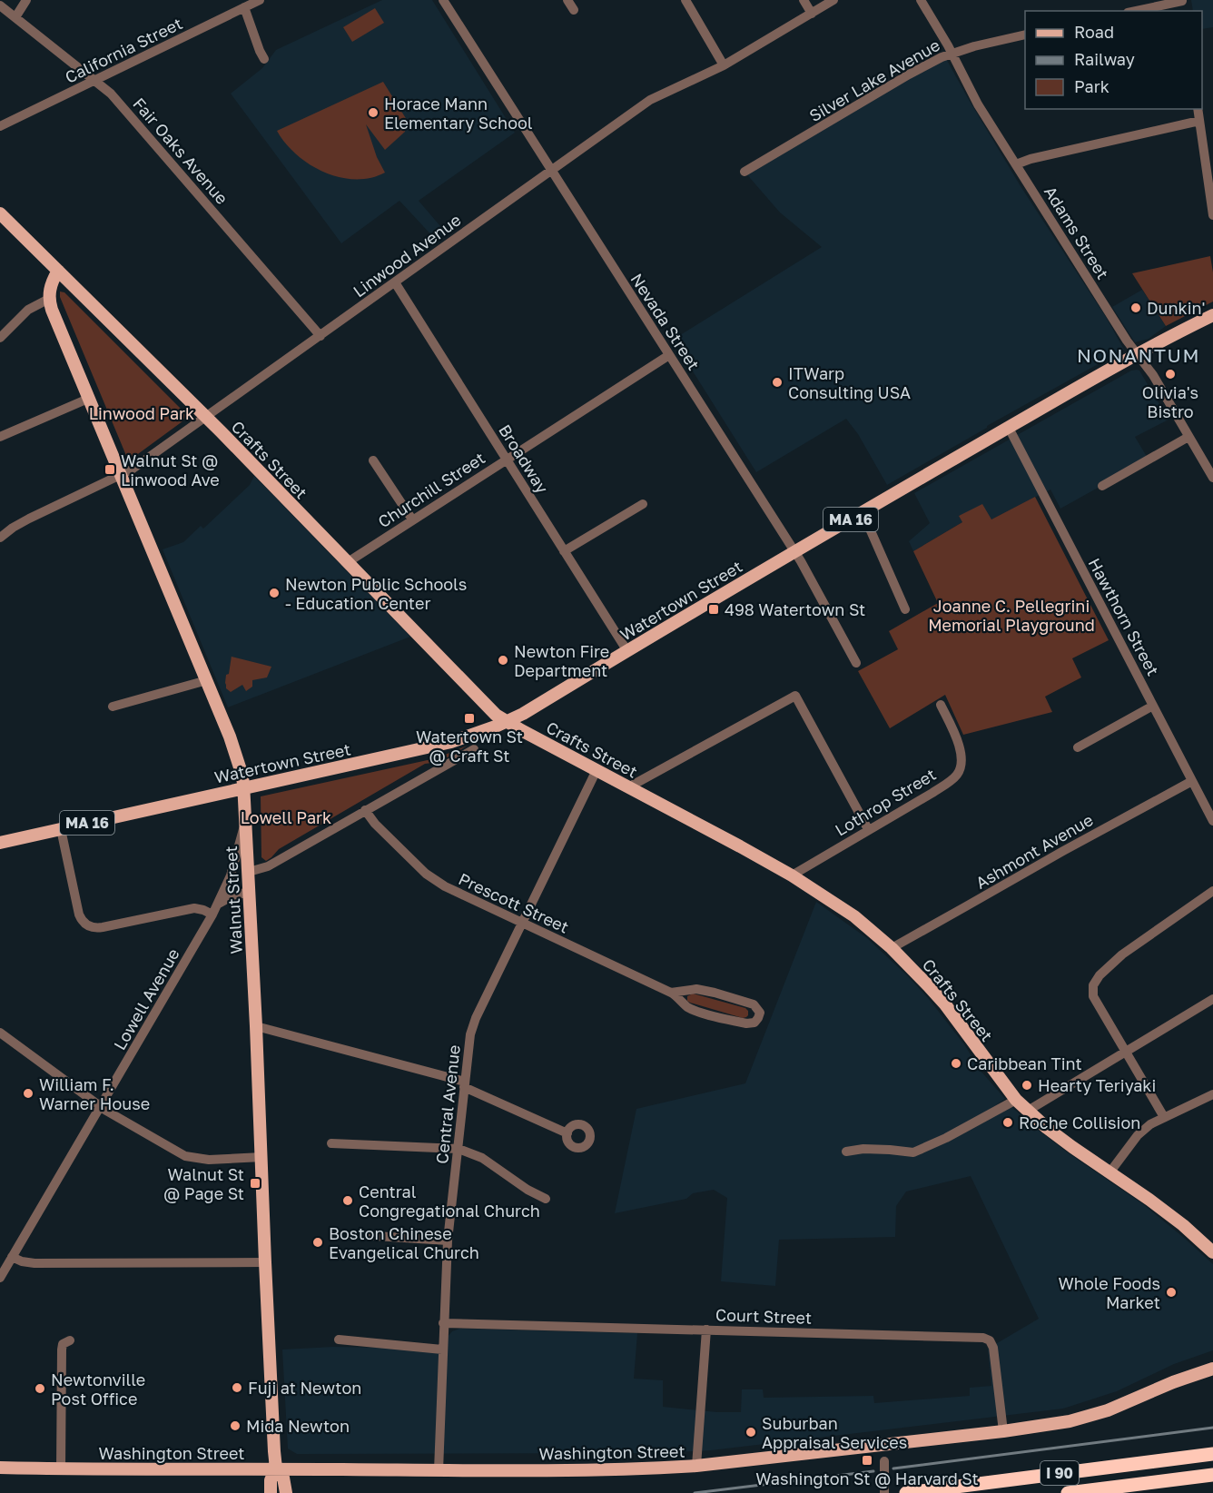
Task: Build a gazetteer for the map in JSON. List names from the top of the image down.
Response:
{
  "streets": {
    "highway": ["I 90"],
    "main road": [
      "Crafts Street",
      "MA 16",
      "Watertown Street",
      "Walnut Street",
      "Washington Street"
    ],
    "street": [
      "California Street",
      "Silver Lake Avenue",
      "Fair Oaks Avenue",
      "Adams Street",
      "Linwood Avenue",
      "Nevada Street",
      "Broadway",
      "Churchill Street",
      "Hawthorn Street",
      "Lothrop Street",
      "Ashmont Avenue",
      "Prescott Street",
      "Lowell Avenue",
      "Central Avenue",
      "Court Street"
    ]
  },
  "crossings": [
    ["California Street", "Fair Oaks Avenue"],
    ["Silver Lake Avenue", "Adams Street"],
    ["Fair Oaks Avenue", "Linwood Avenue"],
    ["Adams Street", "Watertown Street"],
    ["Linwood Avenue", "Nevada Street"],
    ["Linwood Avenue", "Broadway"],
    ["Linwood Avenue", "Crafts Street"],
    ["Linwood Avenue", "Walnut Street"],
    ["Nevada Street", "Churchill Street"],
    ["Nevada Street", "Watertown Street"],
    ["Broadway", "Churchill Street"],
    ["Broadway", "Watertown Street"],
    ["Crafts Street", "Churchill Street"],
    ["Crafts Street", "Watertown Street"],
    ["Crafts Street", "Lothrop Street"],
    ["Crafts Street", "Ashmont Avenue"],
    ["Crafts Street", "Central Avenue"],
    ["Watertown Street", "Hawthorn Street"],
    ["Watertown Street", "Walnut Street"],
    ["Hawthorn Street", "Ashmont Avenue"],
    ["Walnut Street", "Lowell Avenue"],
    ["Walnut Street", "Washington Street"],
    ["Prescott Street", "Central Avenue"],
    ["Central Avenue", "Court Street"],
    ["Central Avenue", "Washington Street"],
    ["Court Street", "Washington Street"]
  ],
  "districts": ["NONANTUM"],
  "parks": ["Linwood Park", "Joanne C. Pellegrini Memorial Playground", "Lowell Park"],
  "places": {
    "other": [
      "Horace Mann Elementary School",
      "Dunkin'",
      "Olivia's Bistro",
      "ITWarp Consulting USA",
      "Newton Public Schools - Education Center",
      "Newton Fire Department",
      "Caribbean Tint",
      "Hearty Teriyaki",
      "William F. Warner House",
      "Roche Collision",
      "Central Congregational Church",
      "Boston Chinese Evangelical Church",
      "Whole Foods Market",
      "Fuji at Newton",
      "Newtonville Post Office",
      "Mida Newton",
      "Suburban Appraisal Services"
    ],
    "transit": [
      "Walnut St @ Linwood Ave",
      "498 Watertown St",
      "Watertown St @ Craft St",
      "Walnut St @ Page St",
      "Washington St @ Harvard St"
    ]
  },
  "legend": ["Road", "Railway", "Park"]
}
